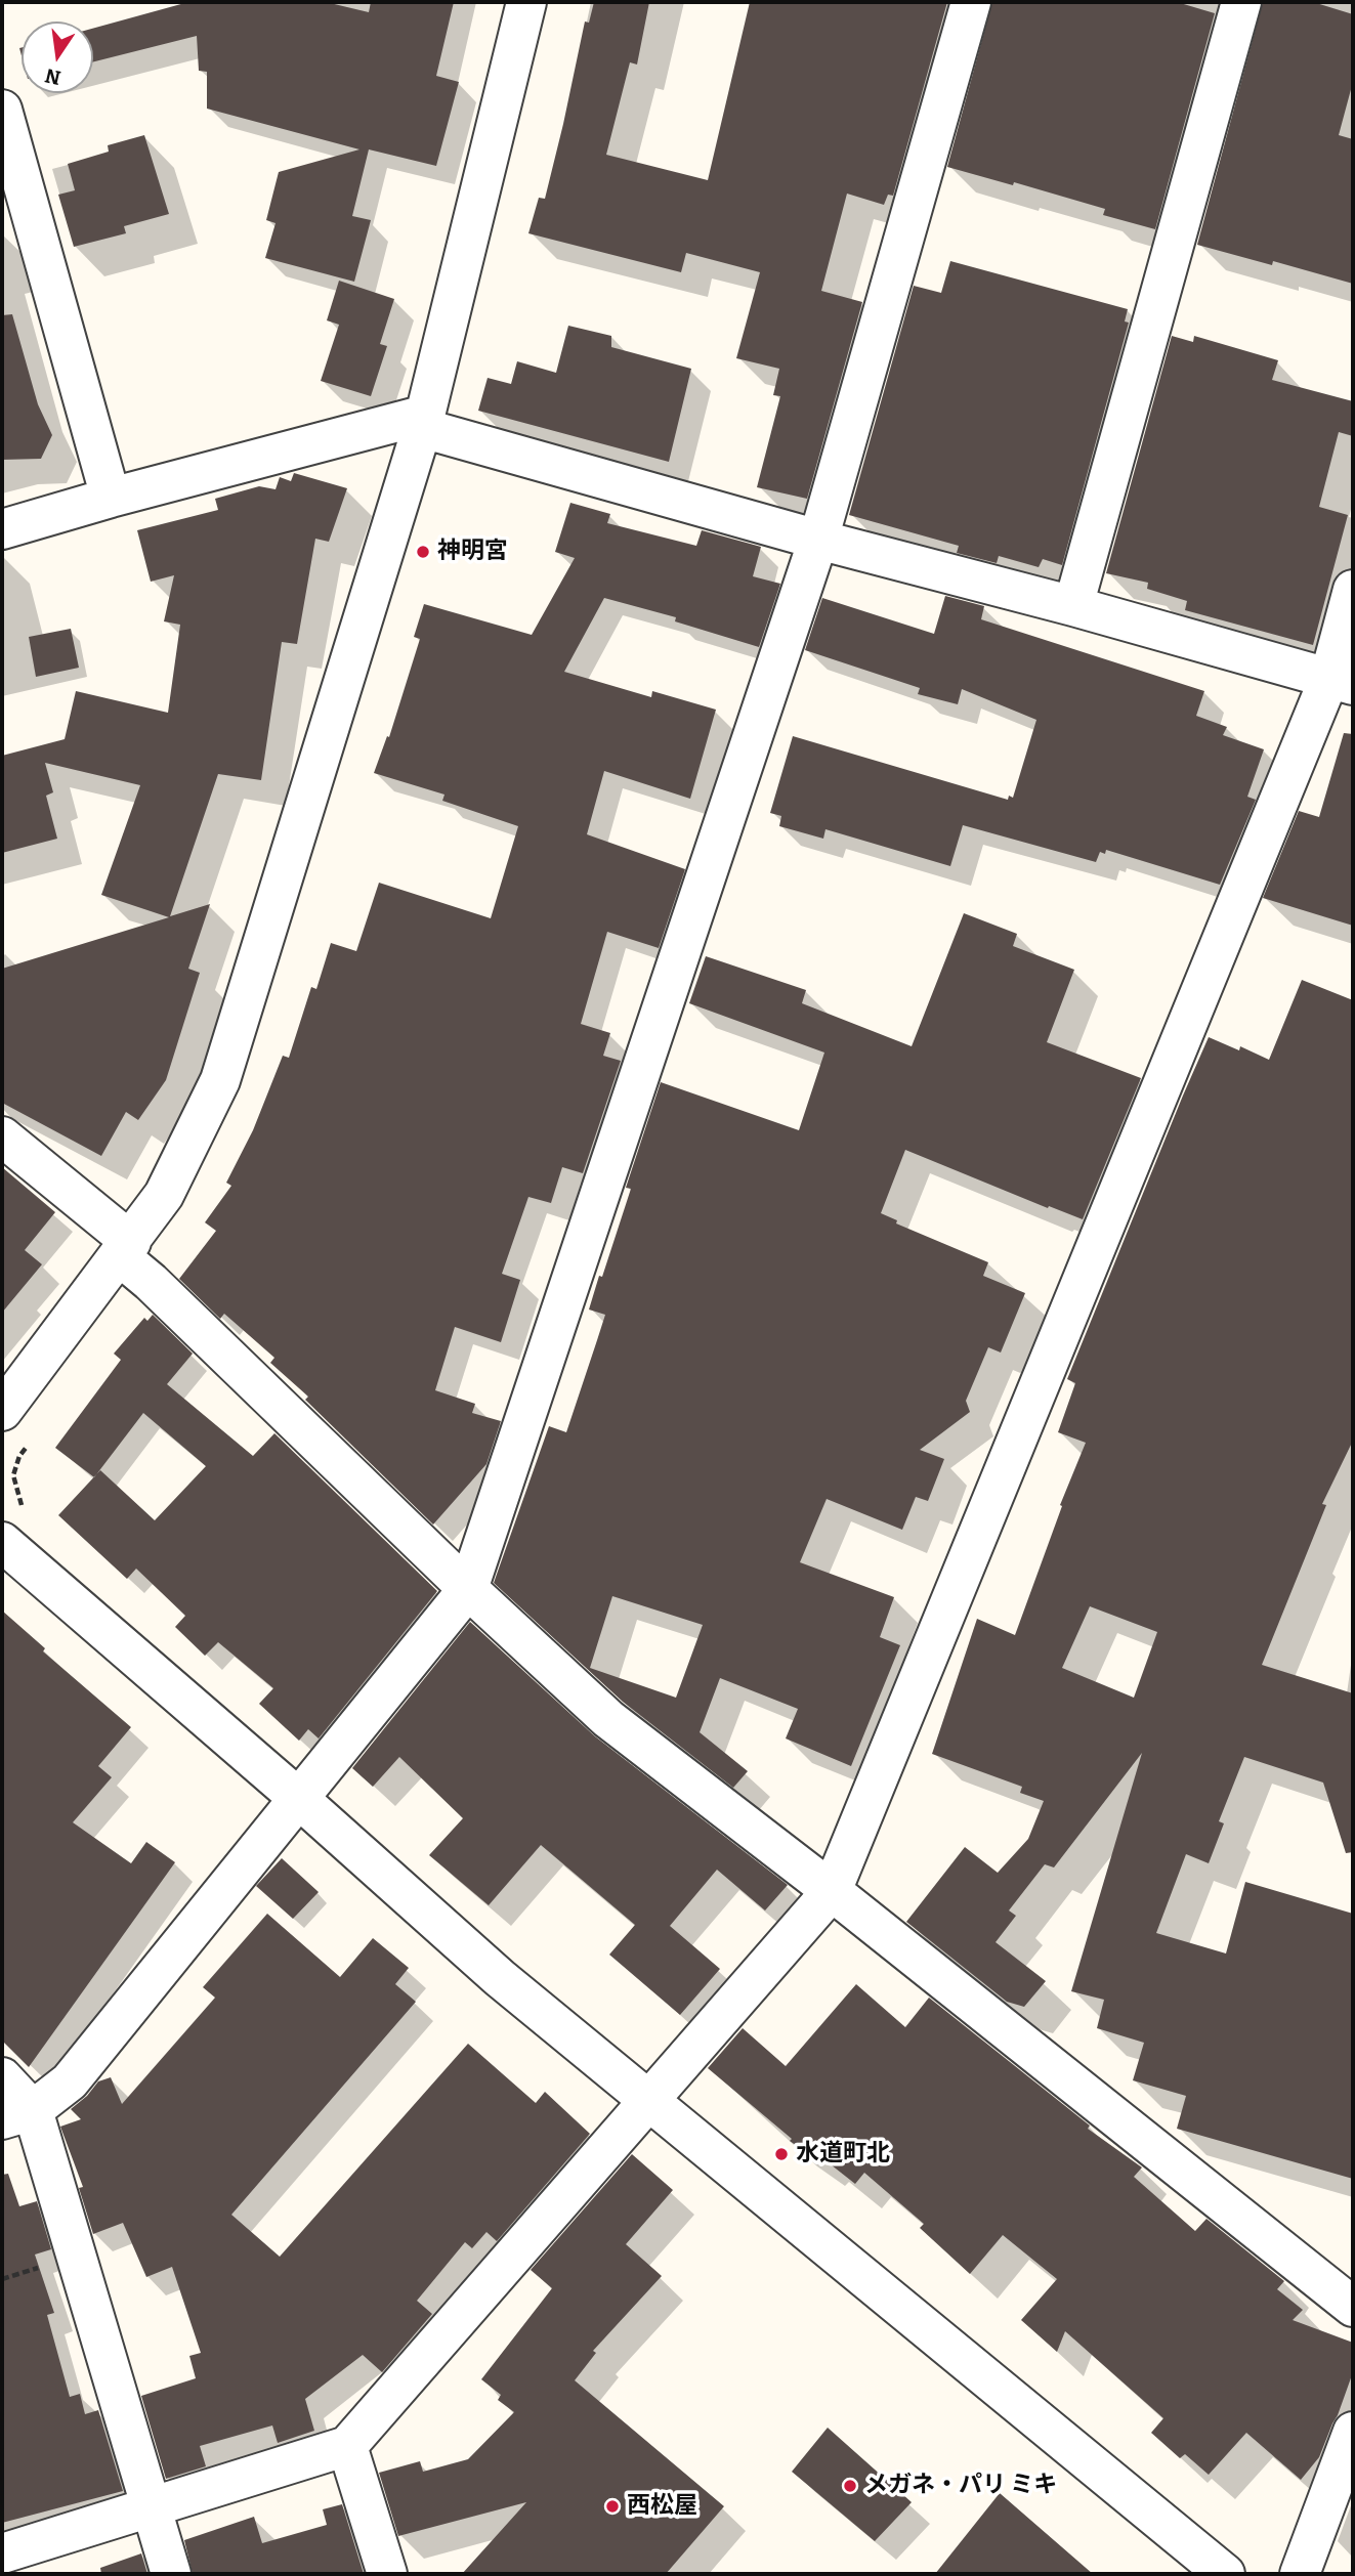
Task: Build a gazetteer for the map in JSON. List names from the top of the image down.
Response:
{
  "places": [
    "神明宮",
    "水道町北",
    "メガネ・パリ ミキ",
    "西松屋"
  ],
  "north": "bottom"
}
